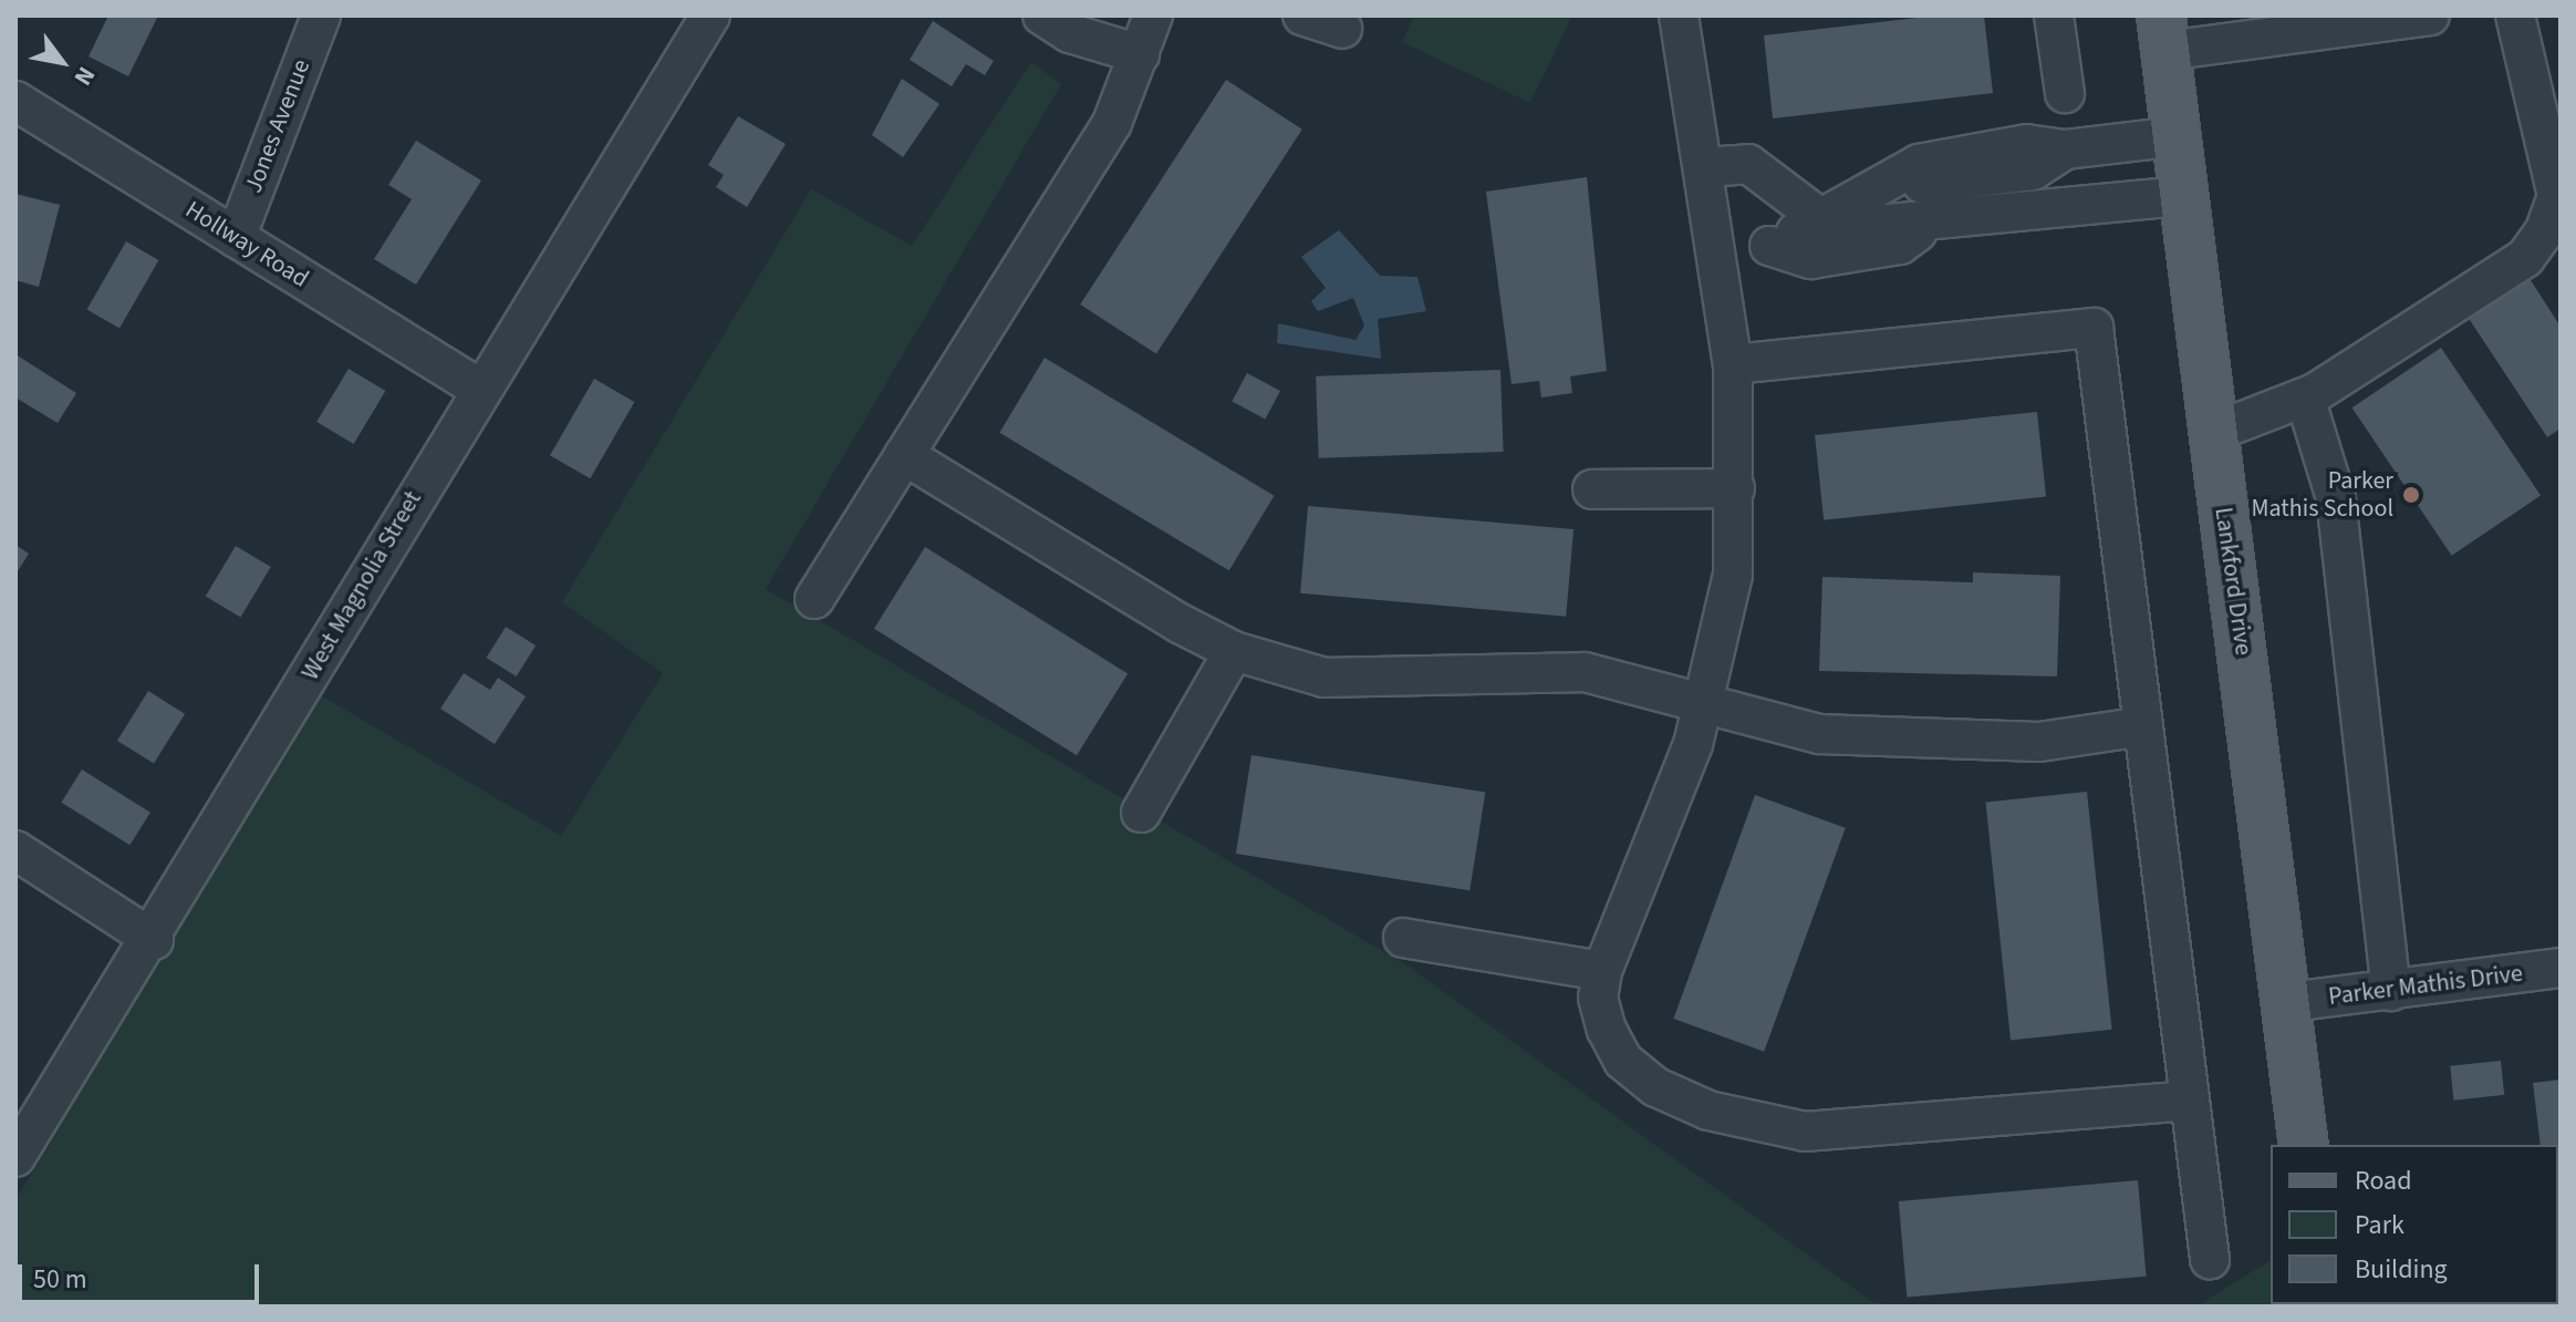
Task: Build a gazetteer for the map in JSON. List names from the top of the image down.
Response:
{
  "streets": {
    "main road": ["Lankford Drive"],
    "street": [
      "Jones Avenue",
      "Hollway Road",
      "West Magnolia Street",
      "Parker Mathis Drive"
    ]
  },
  "crossings": [
    ["Jones Avenue", "Hollway Road"],
    ["Hollway Road", "West Magnolia Street"],
    ["Lankford Drive", "Parker Mathis Drive"]
  ],
  "places": ["Parker Mathis School"],
  "legend": ["Road", "Park", "Building"],
  "scale_bar": "50 m",
  "north": "bottom right"
}
